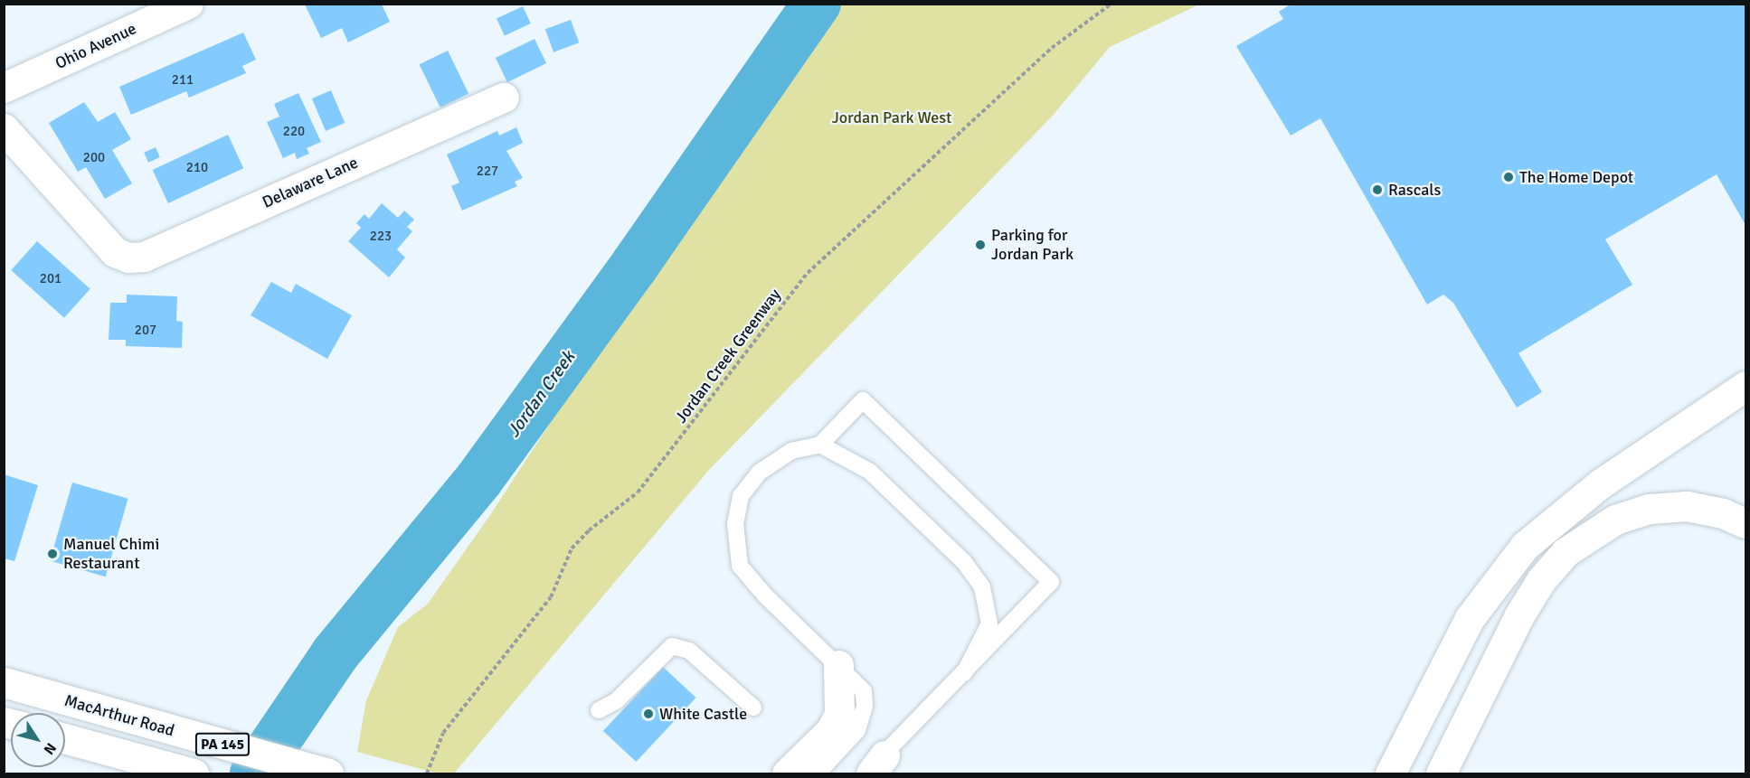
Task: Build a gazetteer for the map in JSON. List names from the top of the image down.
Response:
{
  "streets": {
    "main road": [
      "Ohio Avenue",
      "Delaware Lane",
      "MacArthur Road",
      "PA 145"
    ],
    "path": ["Jordan Creek Greenway"]
  },
  "water": ["Jordan Creek"],
  "parks": ["Jordan Park West"],
  "places": [
    "The Home Depot",
    "Rascals",
    "Parking for Jordan Park",
    "Manuel Chimi Restaurant",
    "White Castle"
  ],
  "house_numbers": [
    "211",
    "220",
    "200",
    "210",
    "227",
    "223",
    "201",
    "207"
  ],
  "north": "bottom right"
}
